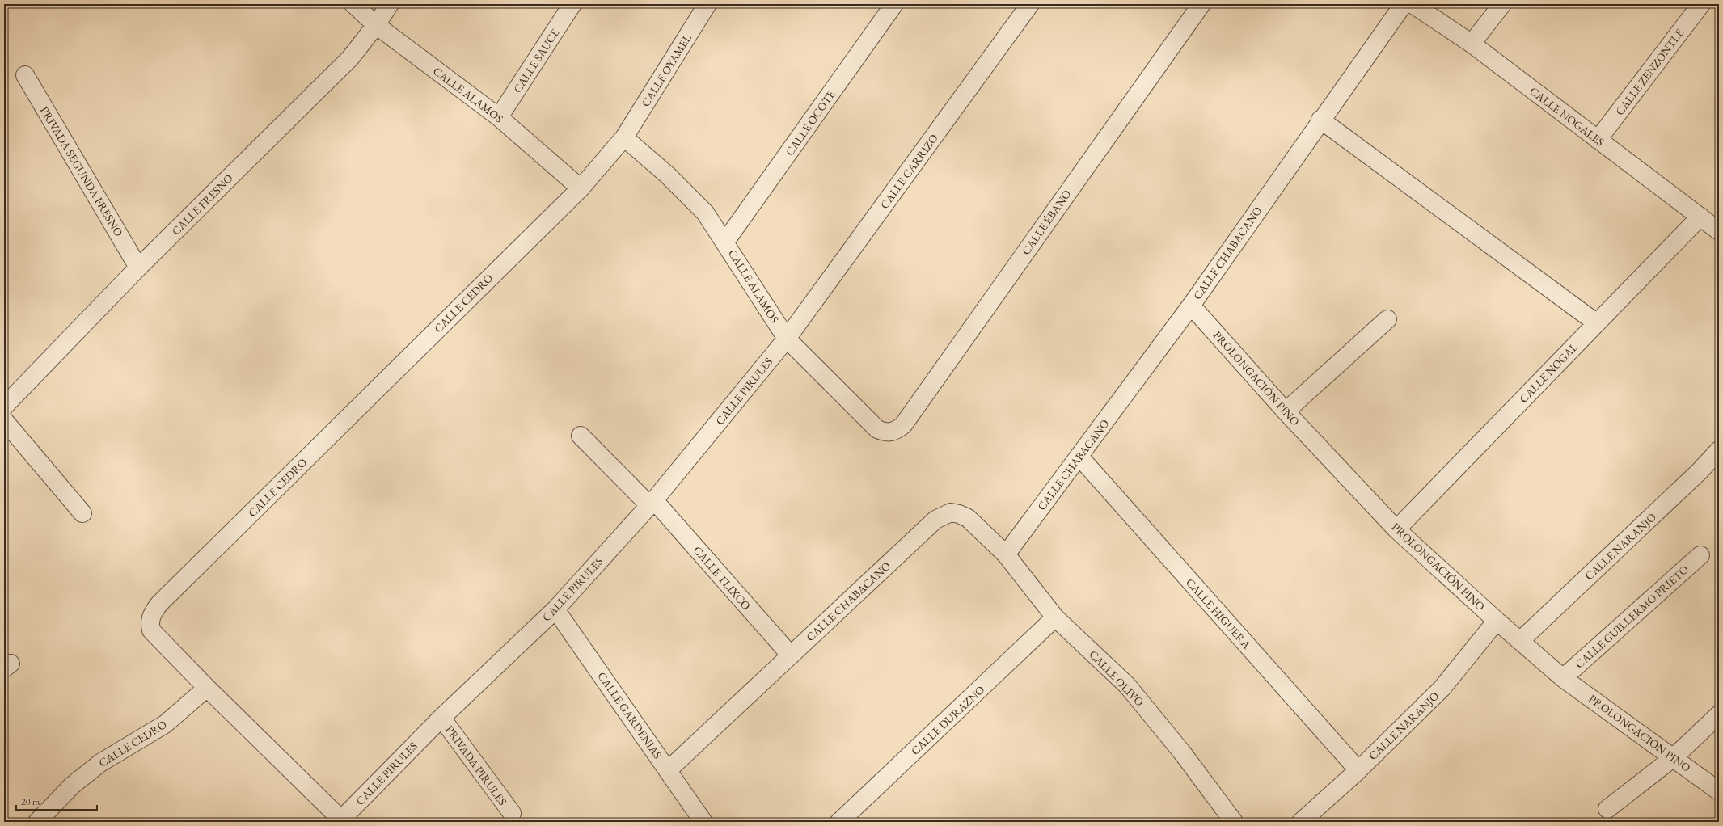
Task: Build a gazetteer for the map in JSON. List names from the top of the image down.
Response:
{
  "streets": {
    "street": [
      "CALLE SAUCE",
      "CALLE OYAMEL",
      "CALLE ZENZONTLE",
      "CALLE ÁLAMOS",
      "CALLE NOGALES",
      "CALLE OCOTE",
      "PRIVADA SEGUNDA FRESNO",
      "CALLE CARRIZO",
      "CALLE FRESNO",
      "CALLE ÉBANO",
      "CALLE CHABACANO",
      "CALLE CEDRO",
      "CALLE NOGAL",
      "PROLONGACIÓN PINO",
      "CALLE PIRULES",
      "CALLE NARANJO",
      "CALLE TLIXCO",
      "CALLE HIGUERA",
      "CALLE GUILLERMO PRIETO",
      "CALLE OLIVO",
      "CALLE GARDENIAS",
      "CALLE DURAZNO",
      "PRIVADA PIRULES"
    ]
  },
  "crossings": [
    ["CALLE SAUCE", "CALLE ÁLAMOS"],
    ["CALLE OYAMEL", "CALLE ÁLAMOS"],
    ["CALLE OYAMEL", "CALLE CEDRO"],
    ["CALLE ZENZONTLE", "CALLE NOGALES"],
    ["CALLE ÁLAMOS", "CALLE OCOTE"],
    ["CALLE ÁLAMOS", "CALLE CARRIZO"],
    ["CALLE ÁLAMOS", "CALLE FRESNO"],
    ["CALLE ÁLAMOS", "CALLE ÉBANO"],
    ["CALLE ÁLAMOS", "CALLE CEDRO"],
    ["CALLE ÁLAMOS", "CALLE PIRULES"],
    ["CALLE NOGALES", "CALLE NOGAL"],
    ["PRIVADA SEGUNDA FRESNO", "CALLE FRESNO"],
    ["CALLE CARRIZO", "CALLE PIRULES"],
    ["CALLE CHABACANO", "PROLONGACIÓN PINO"],
    ["CALLE CHABACANO", "CALLE TLIXCO"],
    ["CALLE CHABACANO", "CALLE HIGUERA"],
    ["CALLE CHABACANO", "CALLE OLIVO"],
    ["CALLE CHABACANO", "CALLE GARDENIAS"],
    ["CALLE NOGAL", "PROLONGACIÓN PINO"],
    ["PROLONGACIÓN PINO", "CALLE NARANJO"],
    ["PROLONGACIÓN PINO", "CALLE GUILLERMO PRIETO"],
    ["CALLE PIRULES", "CALLE TLIXCO"],
    ["CALLE PIRULES", "CALLE GARDENIAS"],
    ["CALLE PIRULES", "PRIVADA PIRULES"],
    ["CALLE NARANJO", "CALLE HIGUERA"],
    ["CALLE OLIVO", "CALLE DURAZNO"]
  ],
  "scale_bar": "20 m"
}
